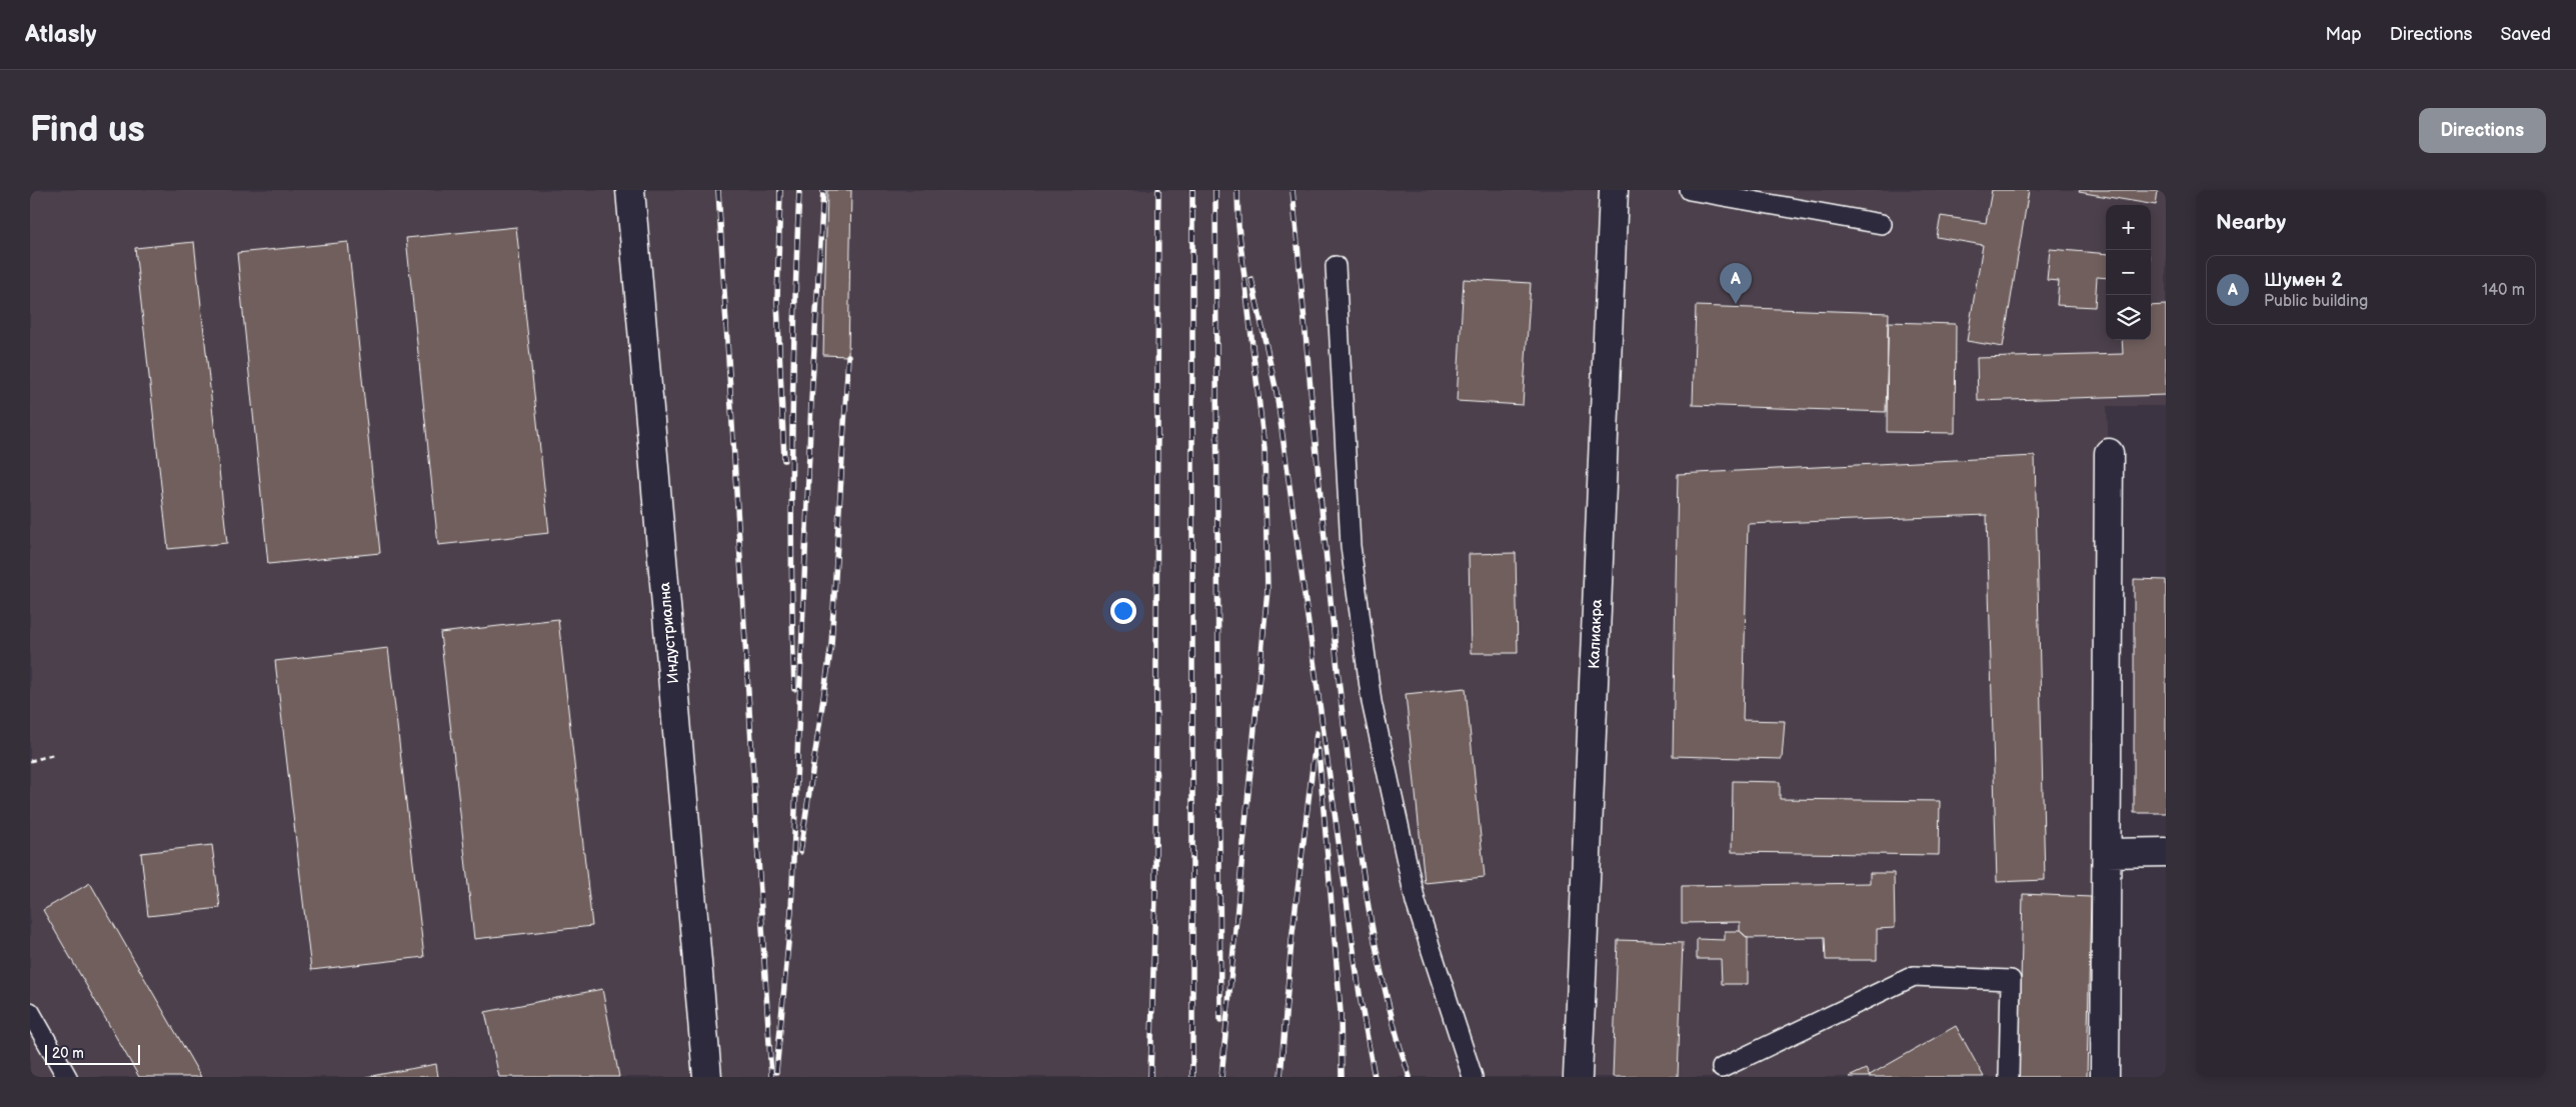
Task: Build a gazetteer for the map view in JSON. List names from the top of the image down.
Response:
{
  "streets": {
    "street": ["Индустриална", "Калиакра"]
  },
  "scale_bar": "20 m",
  "page": {
    "header": "Atlasly",
    "nav": ["Map", "Directions", "Saved"],
    "buttons": "Directions",
    "title": "Find us",
    "heading": "Nearby",
    "map_buttons": ["+", "−"],
    "list": [
      {
        "mark": "A",
        "name": "Шумен 2",
        "note": "Public building",
        "value": "140 m"
      }
    ],
    "pins": "A",
    "scale": "20 m"
  }
}
